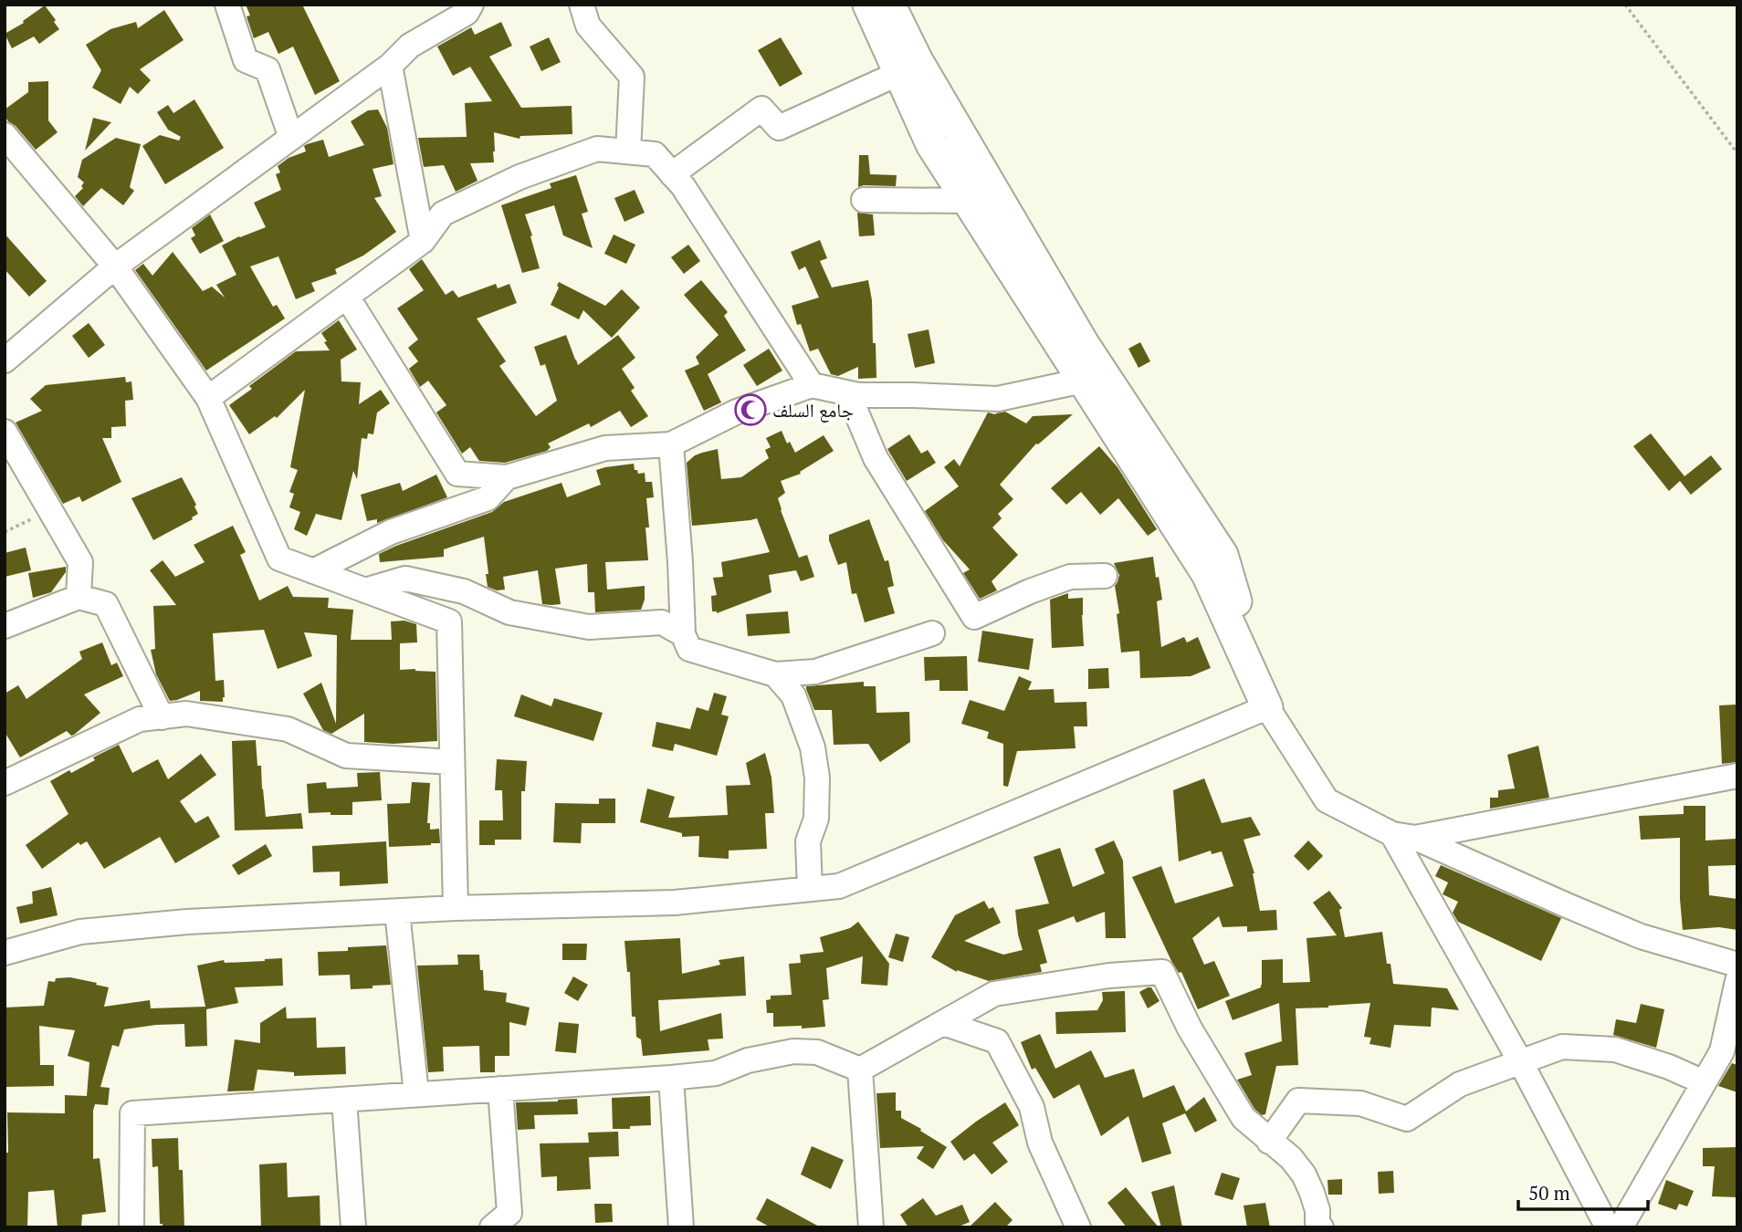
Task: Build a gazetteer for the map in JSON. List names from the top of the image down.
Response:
{
  "places": {
    "mosque": ["جامع السلف"]
  },
  "scale_bar": "50 m"
}
